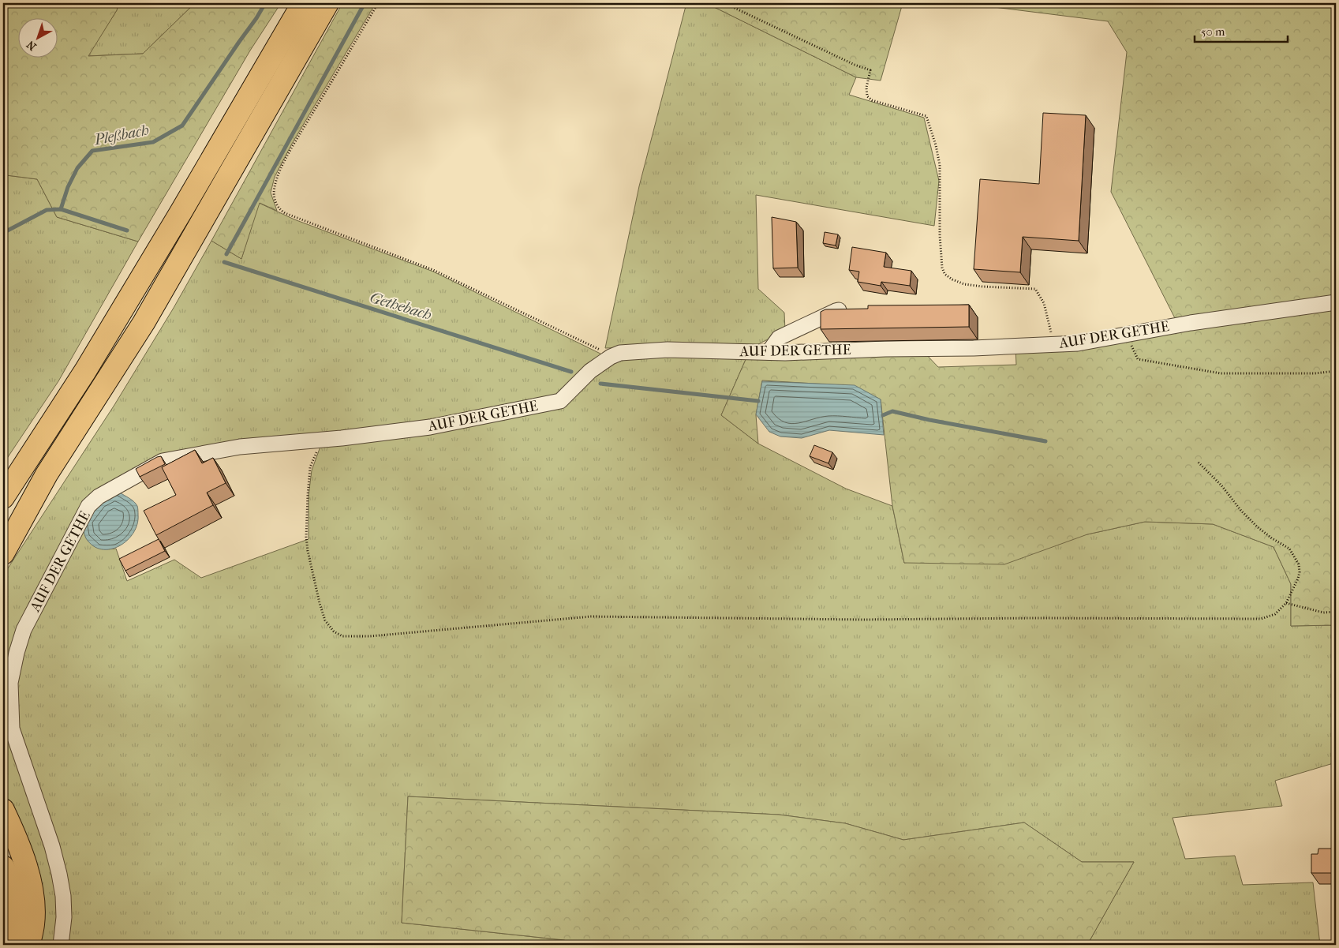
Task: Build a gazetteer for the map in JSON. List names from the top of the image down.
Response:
{
  "streets": {
    "street": ["AUF DER GETHE"]
  },
  "water": ["Pleßbach", "Gethebach"],
  "scale_bar": "50 m",
  "north": "bottom left"
}
